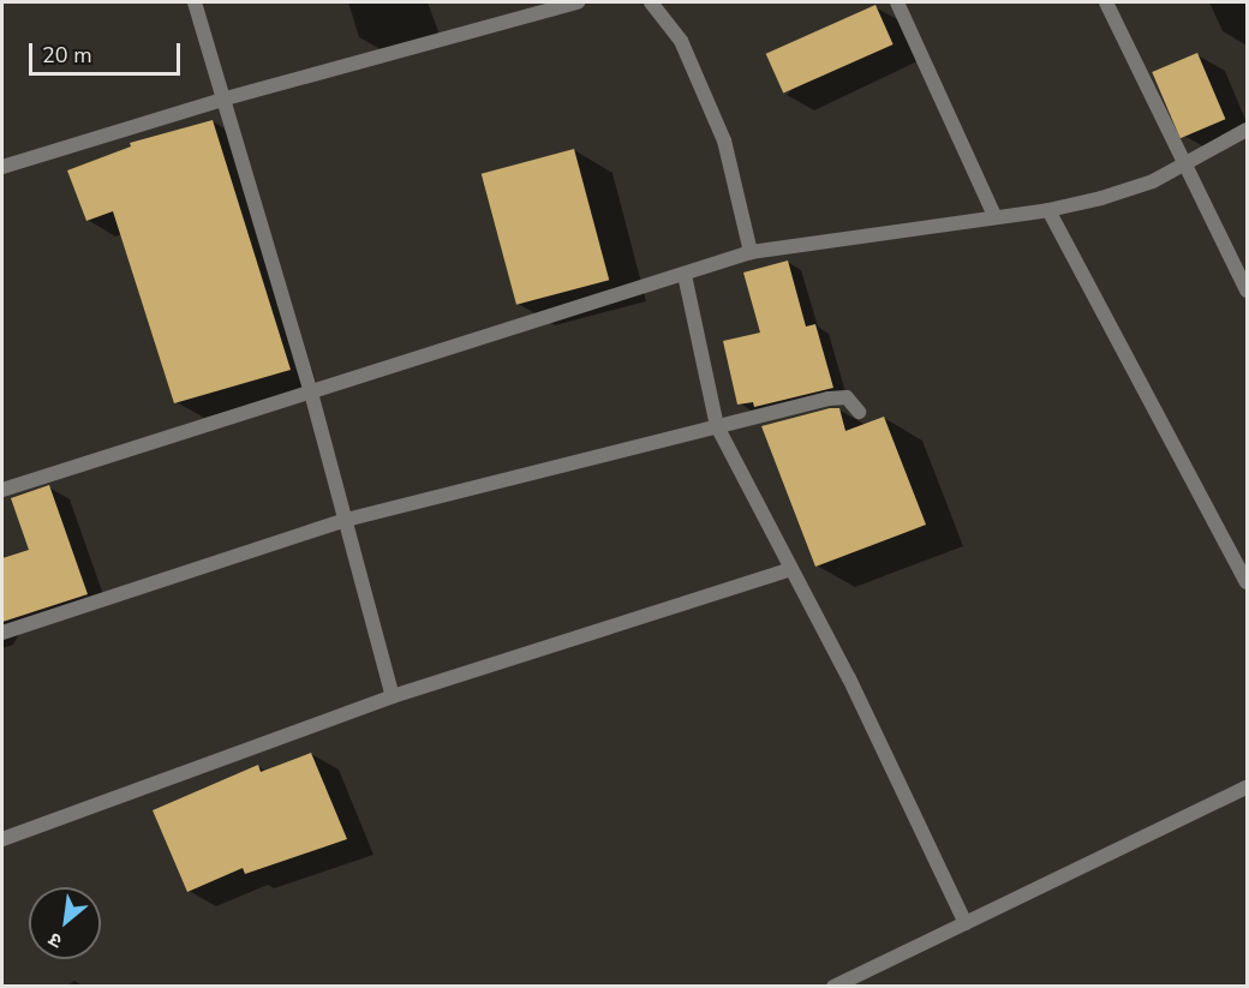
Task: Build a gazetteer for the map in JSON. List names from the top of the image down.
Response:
{
  "scale_bar": "20 m",
  "north": "bottom left"
}
